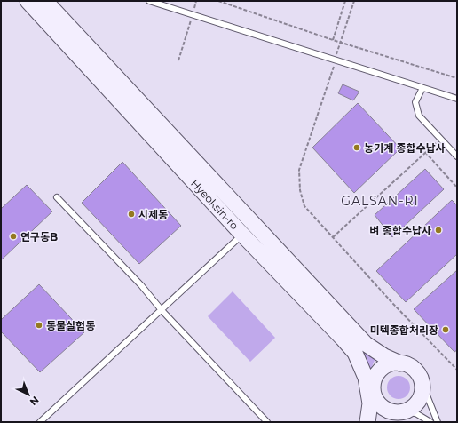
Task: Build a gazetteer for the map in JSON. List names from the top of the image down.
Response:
{
  "streets": {
    "main road": ["Hyeoksin-ro"]
  },
  "districts": ["GALSAN-RI"],
  "places": [
    "농기계 종합수납사",
    "시제동",
    "벼 종합수납사",
    "연구동B",
    "동물실험동",
    "미텍종합처리장"
  ],
  "north": "bottom right"
}
